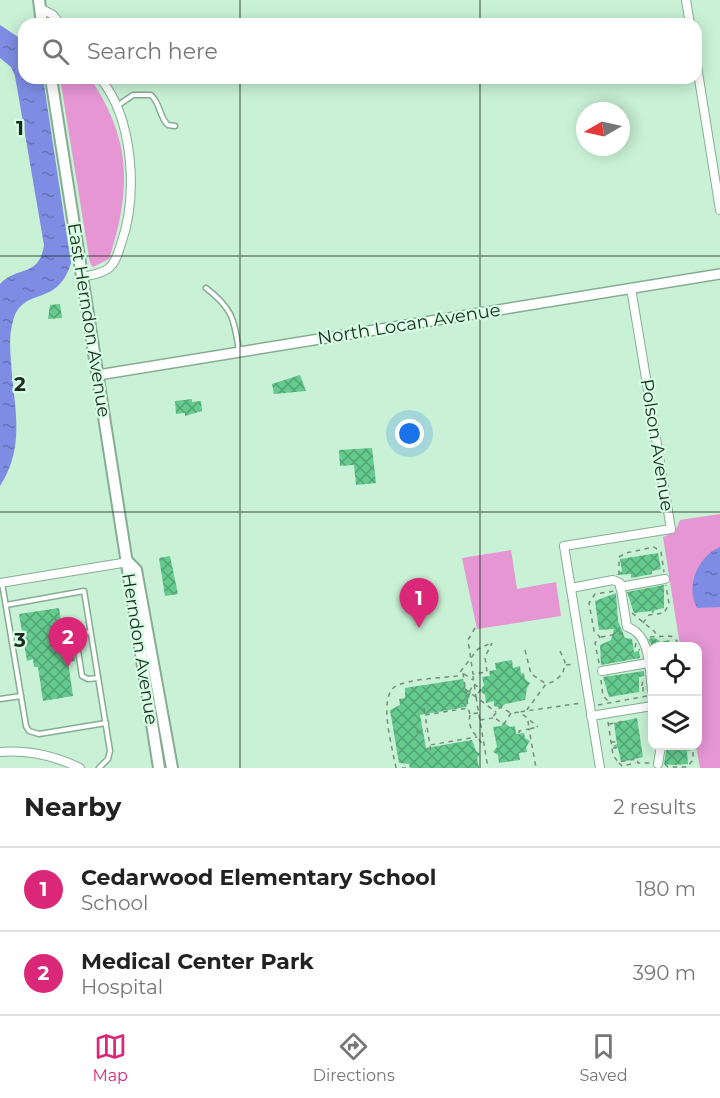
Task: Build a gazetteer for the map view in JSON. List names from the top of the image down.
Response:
{
  "streets": {
    "main road": ["East Herndon Avenue", "Herndon Avenue"],
    "street": ["North Locan Avenue", "Polson Avenue"]
  },
  "crossings": [
    ["East Herndon Avenue", "North Locan Avenue"],
    ["East Herndon Avenue", "Herndon Avenue"],
    ["North Locan Avenue", "Polson Avenue"]
  ],
  "north": "left",
  "page": {
    "search": "Search here",
    "pins": ["1", "2"],
    "heading": ["Nearby", "2 results"],
    "list": [
      {
        "mark": "1",
        "name": "Cedarwood Elementary School",
        "note": "School",
        "value": "180 m"
      },
      {
        "mark": "2",
        "name": "Medical Center Park",
        "note": "Hospital",
        "value": "390 m"
      }
    ],
    "nav": ["Map", "Directions", "Saved"]
  },
  "grid": {
    "rows": ["1", "2", "3"]
  }
}
